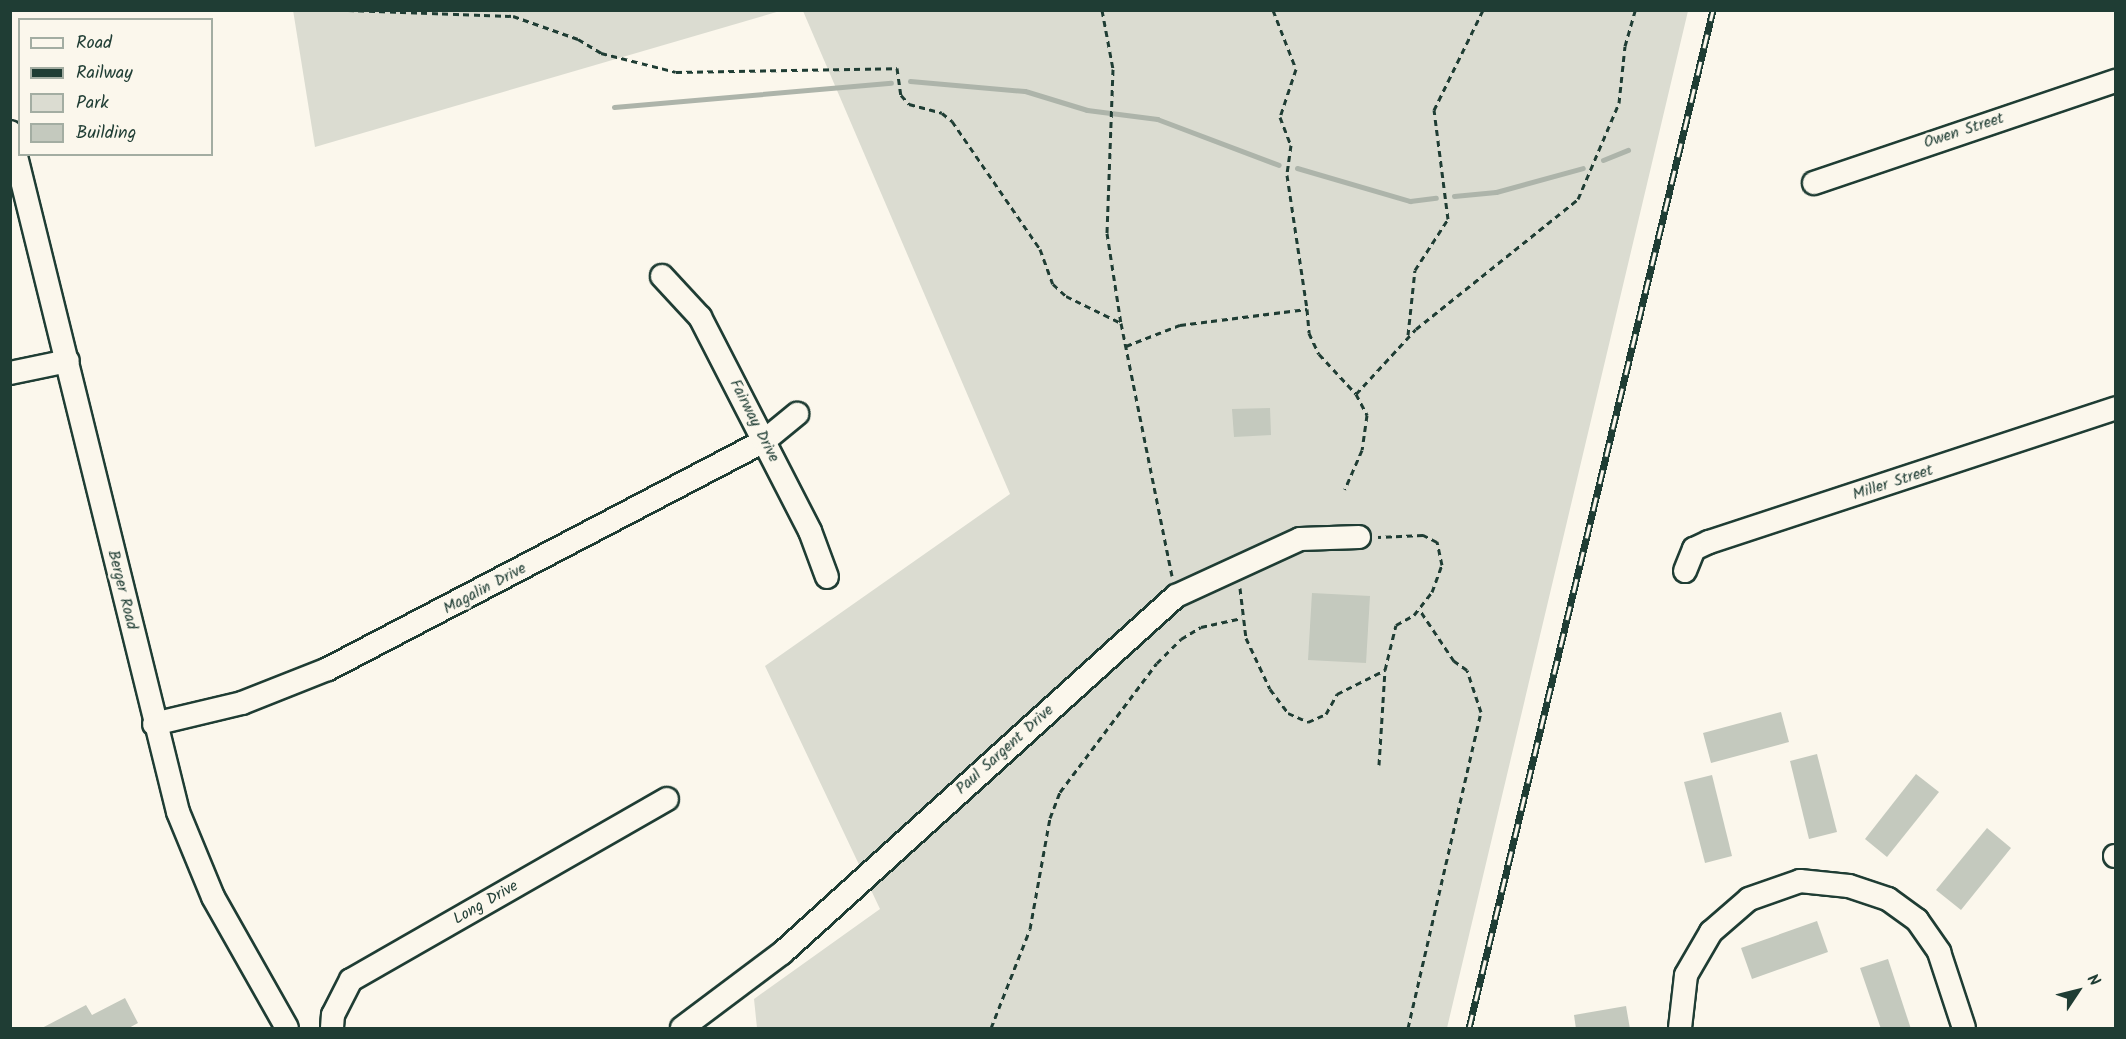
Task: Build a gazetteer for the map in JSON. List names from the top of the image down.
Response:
{
  "streets": {
    "street": [
      "Owen Street",
      "Fairway Drive",
      "Miller Street",
      "Magalin Drive",
      "Berger Road",
      "Paul Sargent Drive",
      "Long Drive"
    ]
  },
  "crossings": [
    ["Fairway Drive", "Magalin Drive"],
    ["Magalin Drive", "Berger Road"]
  ],
  "legend": [
    "Road",
    "Railway",
    "Park",
    "Building"
  ],
  "north": "top right"
}
